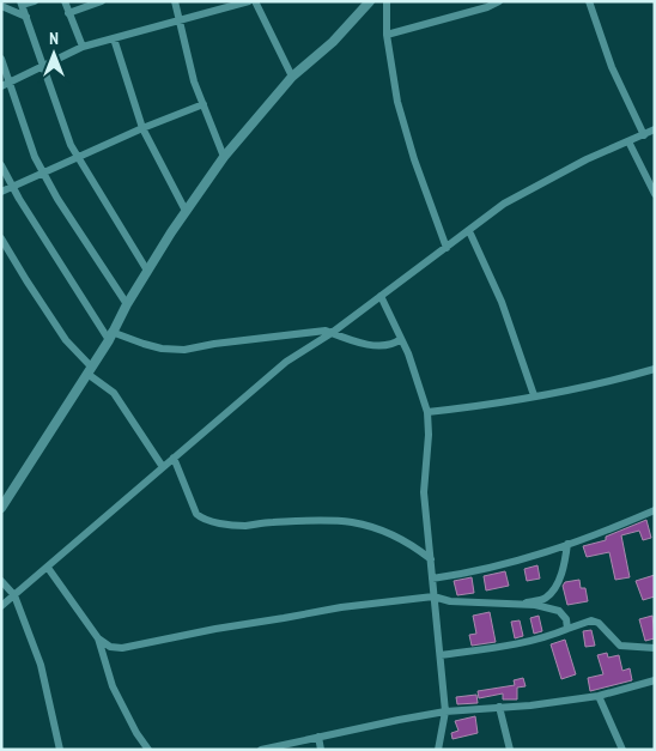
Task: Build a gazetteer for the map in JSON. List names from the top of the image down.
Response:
{
  "north": "top"
}
